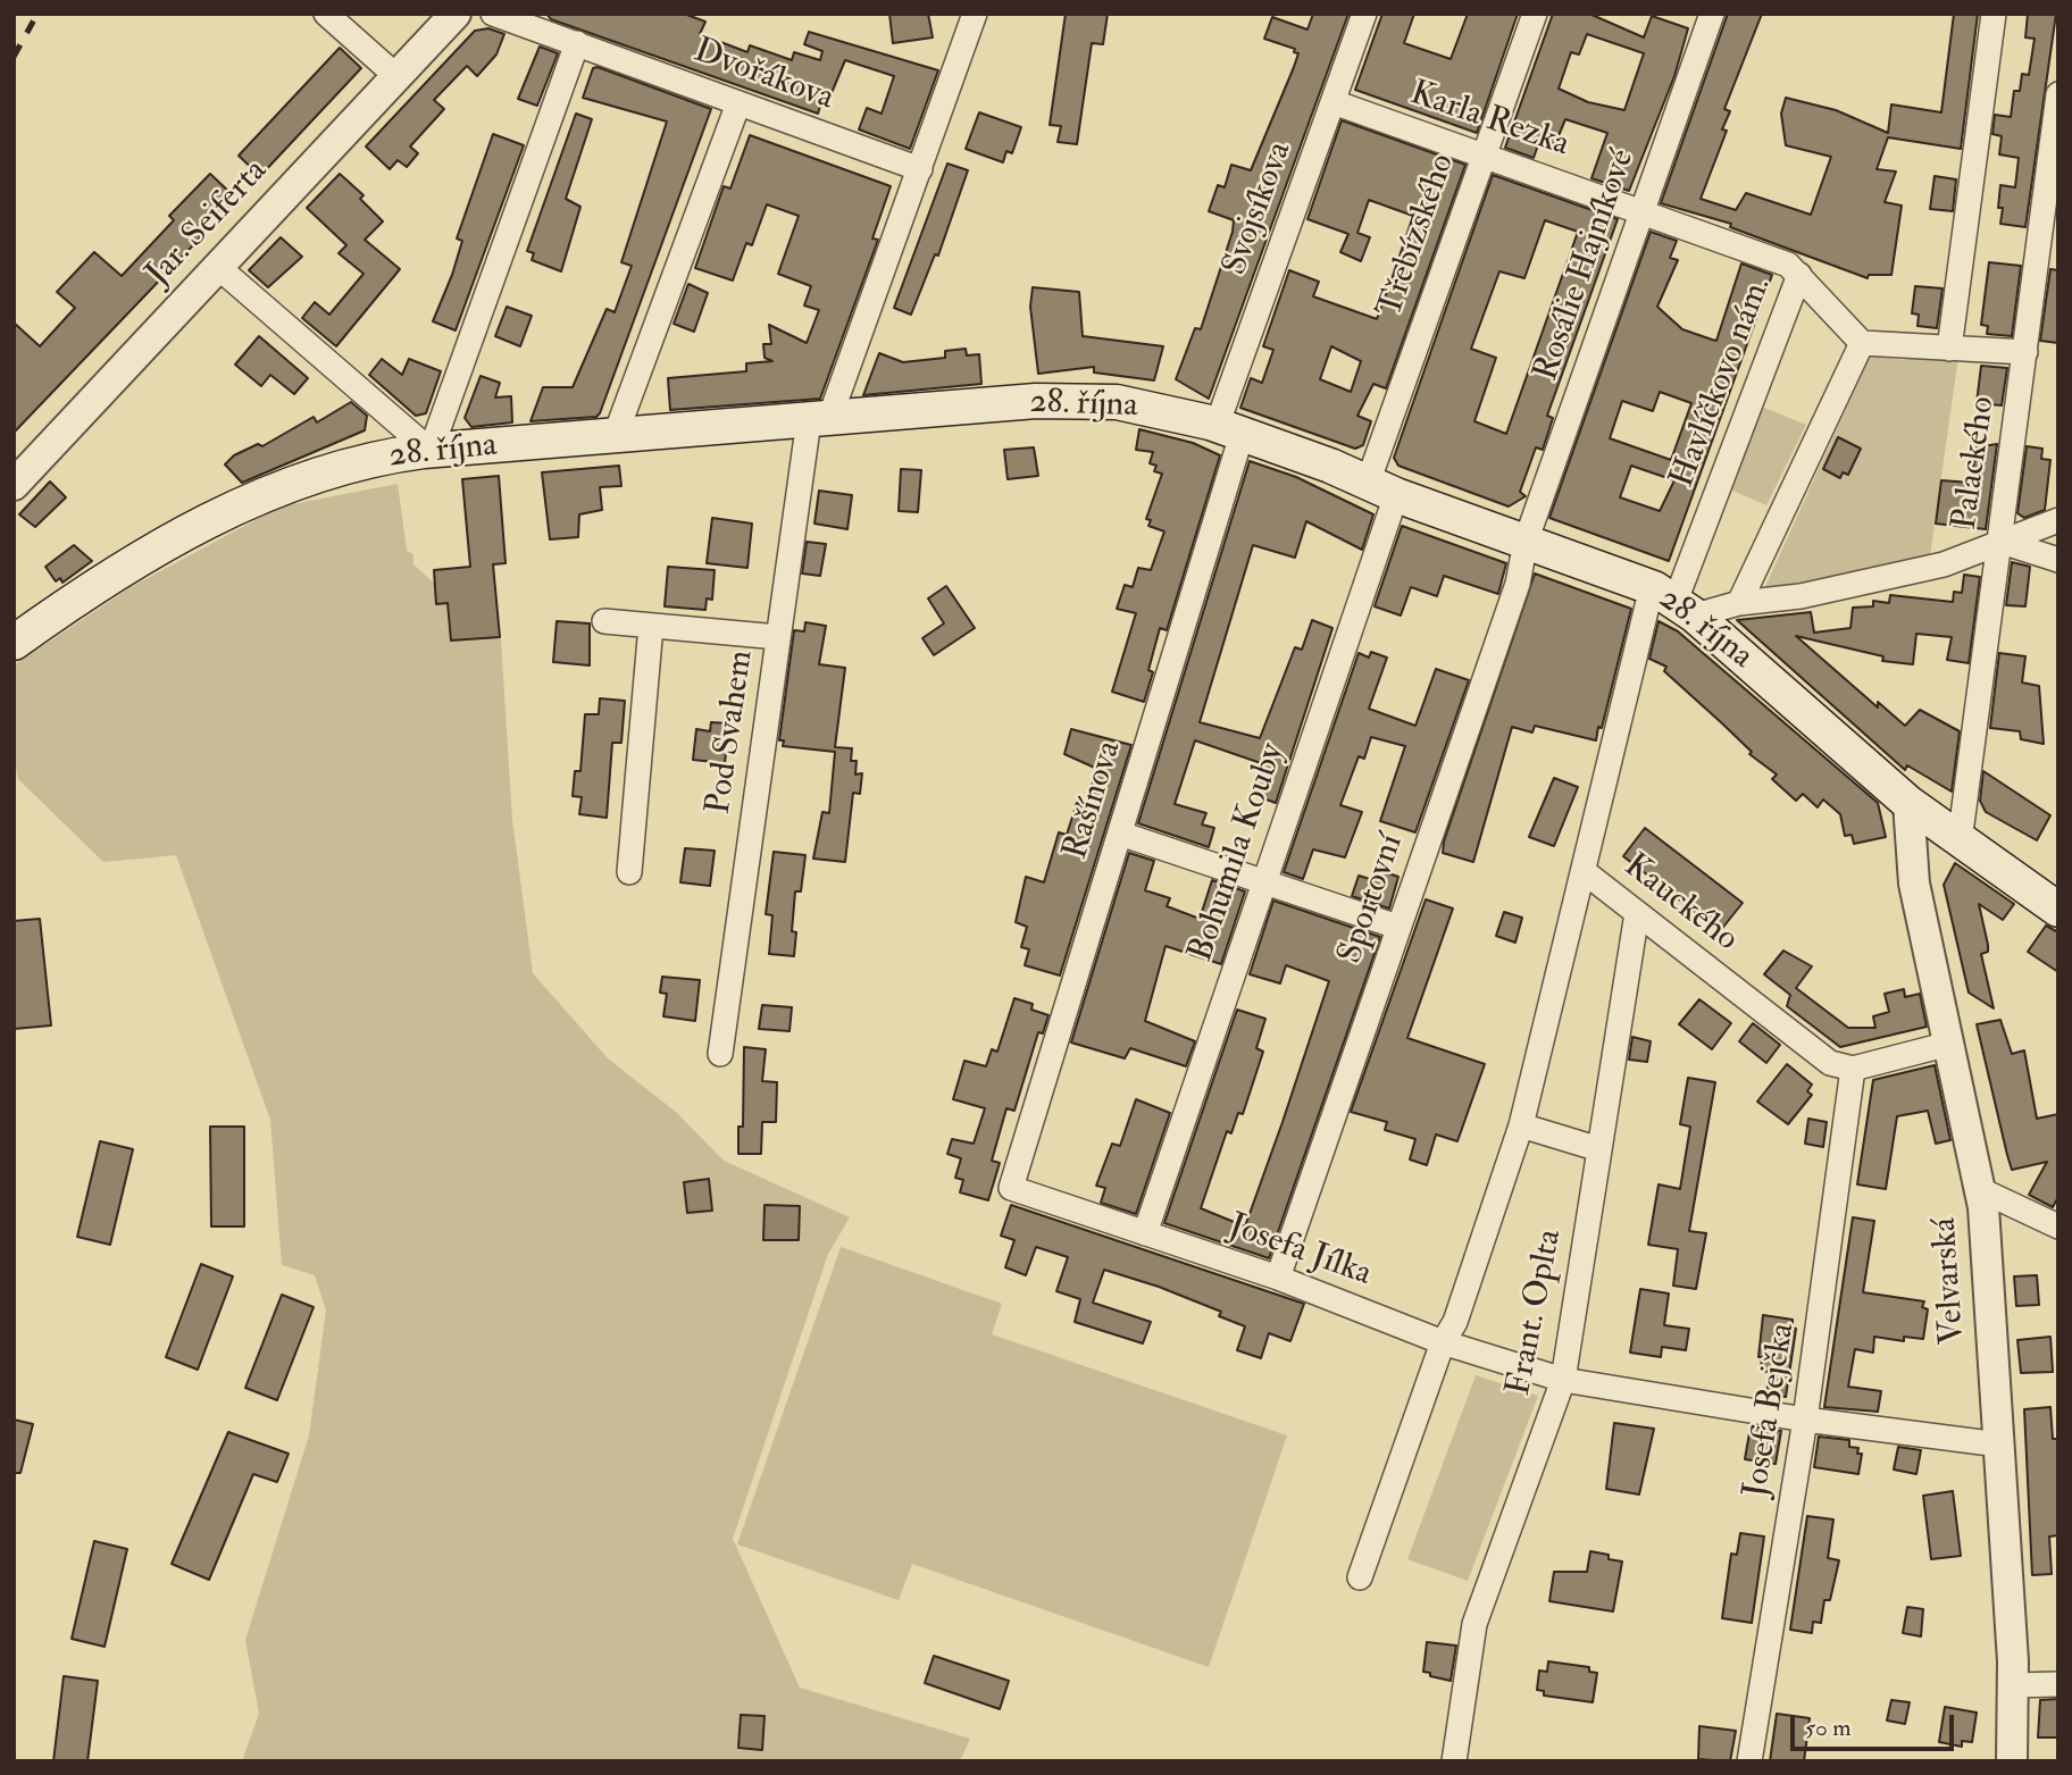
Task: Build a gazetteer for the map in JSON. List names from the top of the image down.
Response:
{
  "streets": {
    "main road": ["28. října"],
    "street": [
      "Dvořákova",
      "Karla Rezka",
      "Svojsíkova",
      "Jar. Seiferta",
      "Třebízského",
      "Rosálie Hajníkové",
      "Havlíčkovo nám.",
      "Palackého",
      "Pod Svahem",
      "Rašínova",
      "Bohumila Kouby",
      "Sportovní",
      "Kauckého",
      "Josefa Jílka",
      "Velvarská",
      "Frant. Oplta",
      "Josefa Bejčka"
    ]
  },
  "crossings": [
    ["Dvořákova", "Pod Svahem"],
    ["Karla Rezka", "Svojsíkova"],
    ["Karla Rezka", "Třebízského"],
    ["Karla Rezka", "Rosálie Hajníkové"],
    ["Karla Rezka", "Havlíčkovo nám."],
    ["Svojsíkova", "28. října"],
    ["Svojsíkova", "Rašínova"],
    ["Třebízského", "28. října"],
    ["Třebízského", "Bohumila Kouby"],
    ["Rosálie Hajníkové", "28. října"],
    ["Rosálie Hajníkové", "Sportovní"],
    ["Havlíčkovo nám.", "28. října"],
    ["Havlíčkovo nám.", "Kauckého"],
    ["28. října", "Palackého"],
    ["28. října", "Pod Svahem"],
    ["28. října", "Rašínova"],
    ["28. října", "Bohumila Kouby"],
    ["28. října", "Sportovní"],
    ["28. října", "Kauckého"],
    ["28. října", "Velvarská"],
    ["Rašínova", "Josefa Jílka"],
    ["Bohumila Kouby", "Josefa Jílka"],
    ["Sportovní", "Josefa Jílka"],
    ["Kauckého", "Frant. Oplta"],
    ["Kauckého", "Josefa Bejčka"],
    ["Josefa Jílka", "Velvarská"],
    ["Josefa Jílka", "Frant. Oplta"],
    ["Josefa Jílka", "Josefa Bejčka"]
  ],
  "scale_bar": "50 m"
}
